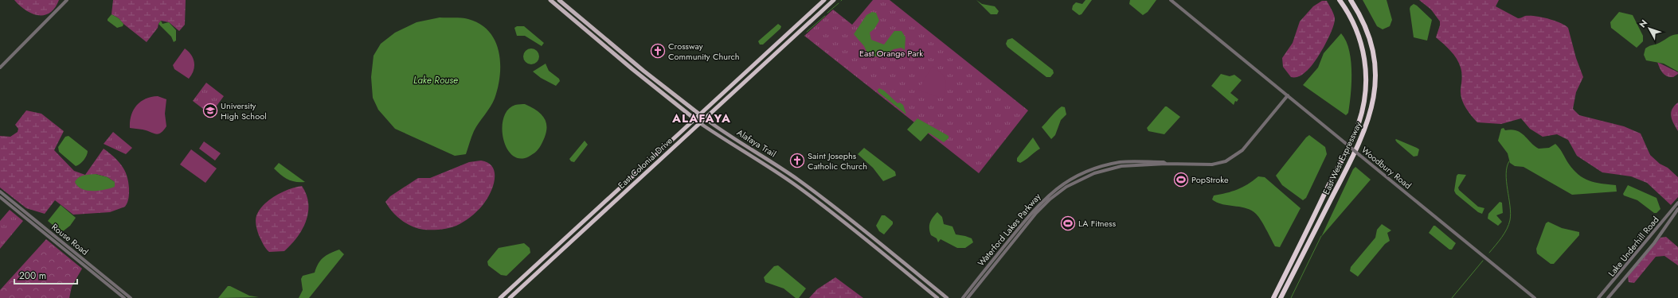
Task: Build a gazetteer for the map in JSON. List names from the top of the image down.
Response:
{
  "streets": {
    "highway": ["East-West Expressway", "East Colonial Drive"],
    "main road": ["Alafaya Trail"],
    "street": [
      "Woodbury Road",
      "Waterford Lakes Parkway",
      "Rouse Road",
      "Lake Underhill Road"
    ]
  },
  "crossings": [
    ["Alafaya Trail", "East Colonial Drive"],
    ["Woodbury Road", "Waterford Lakes Parkway"]
  ],
  "districts": ["ALAFAYA"],
  "water": ["Lake Rouse"],
  "parks": ["East Orange Park"],
  "places": {
    "church": ["Crossway Community Church", "Saint Josephs Catholic Church"],
    "school or university": ["University High School"],
    "sports": ["PopStroke", "LA Fitness"]
  },
  "scale_bar": "200 m",
  "north": "top left"
}
